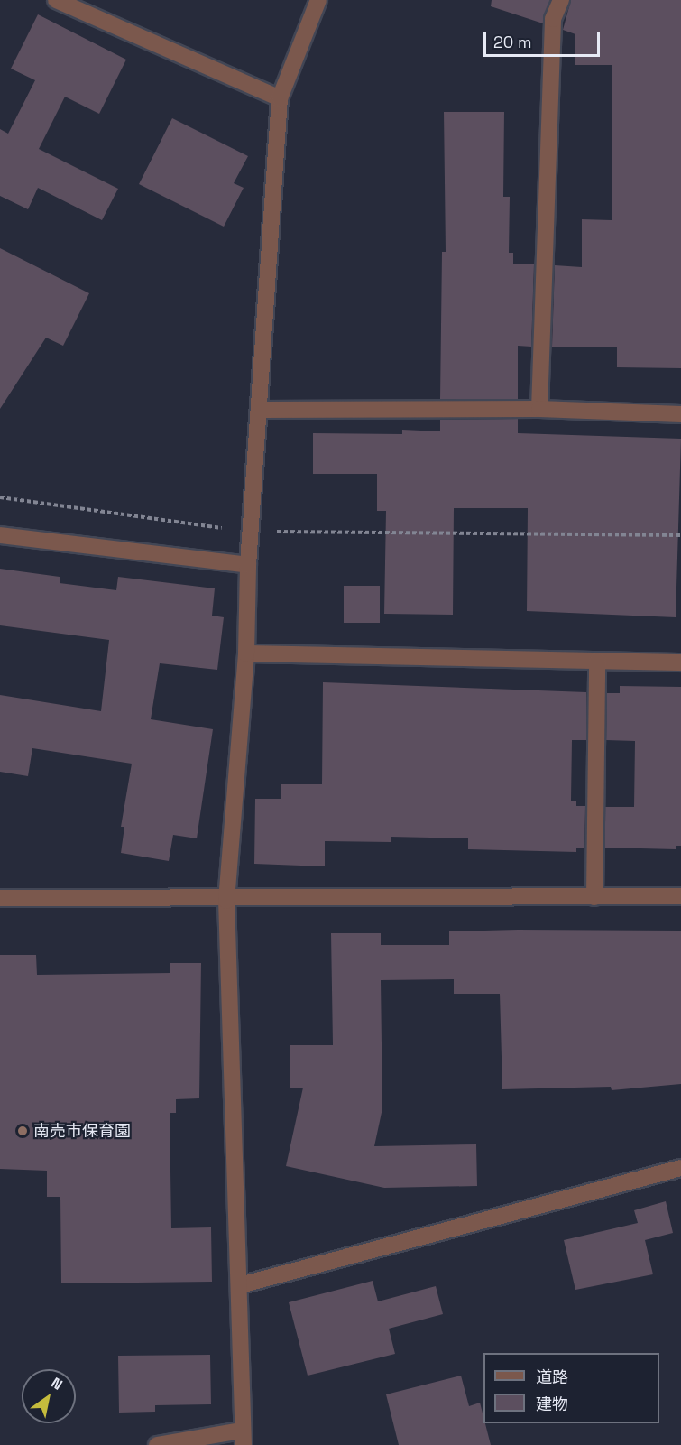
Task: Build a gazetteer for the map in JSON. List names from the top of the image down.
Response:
{
  "places": ["南売市保育園"],
  "legend": ["道路", "建物"],
  "scale_bar": "20 m",
  "north": "top right"
}
